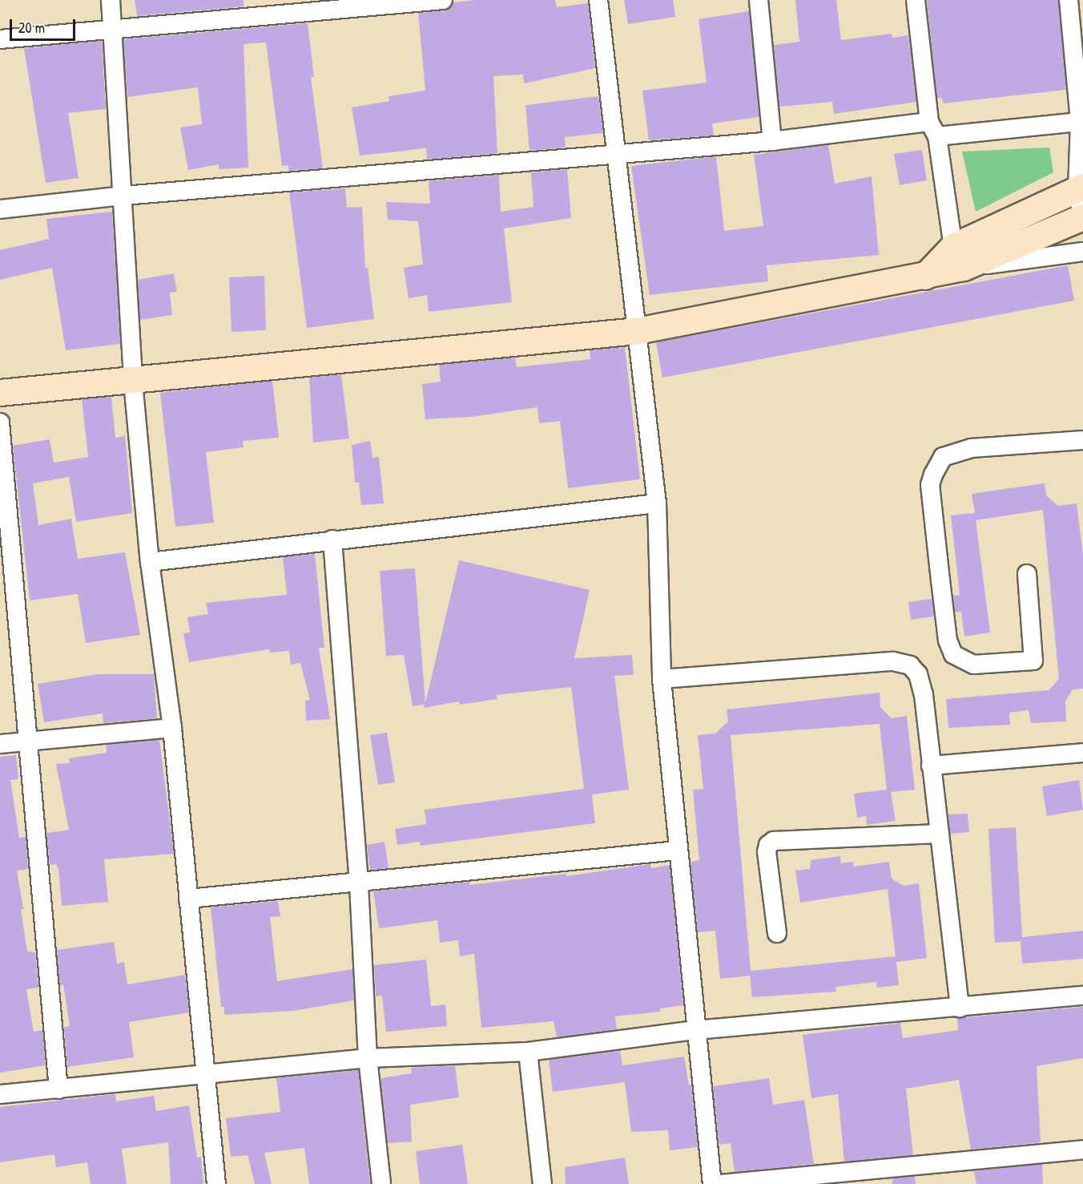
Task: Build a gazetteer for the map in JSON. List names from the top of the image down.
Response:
{
  "scale_bar": "20 m"
}
